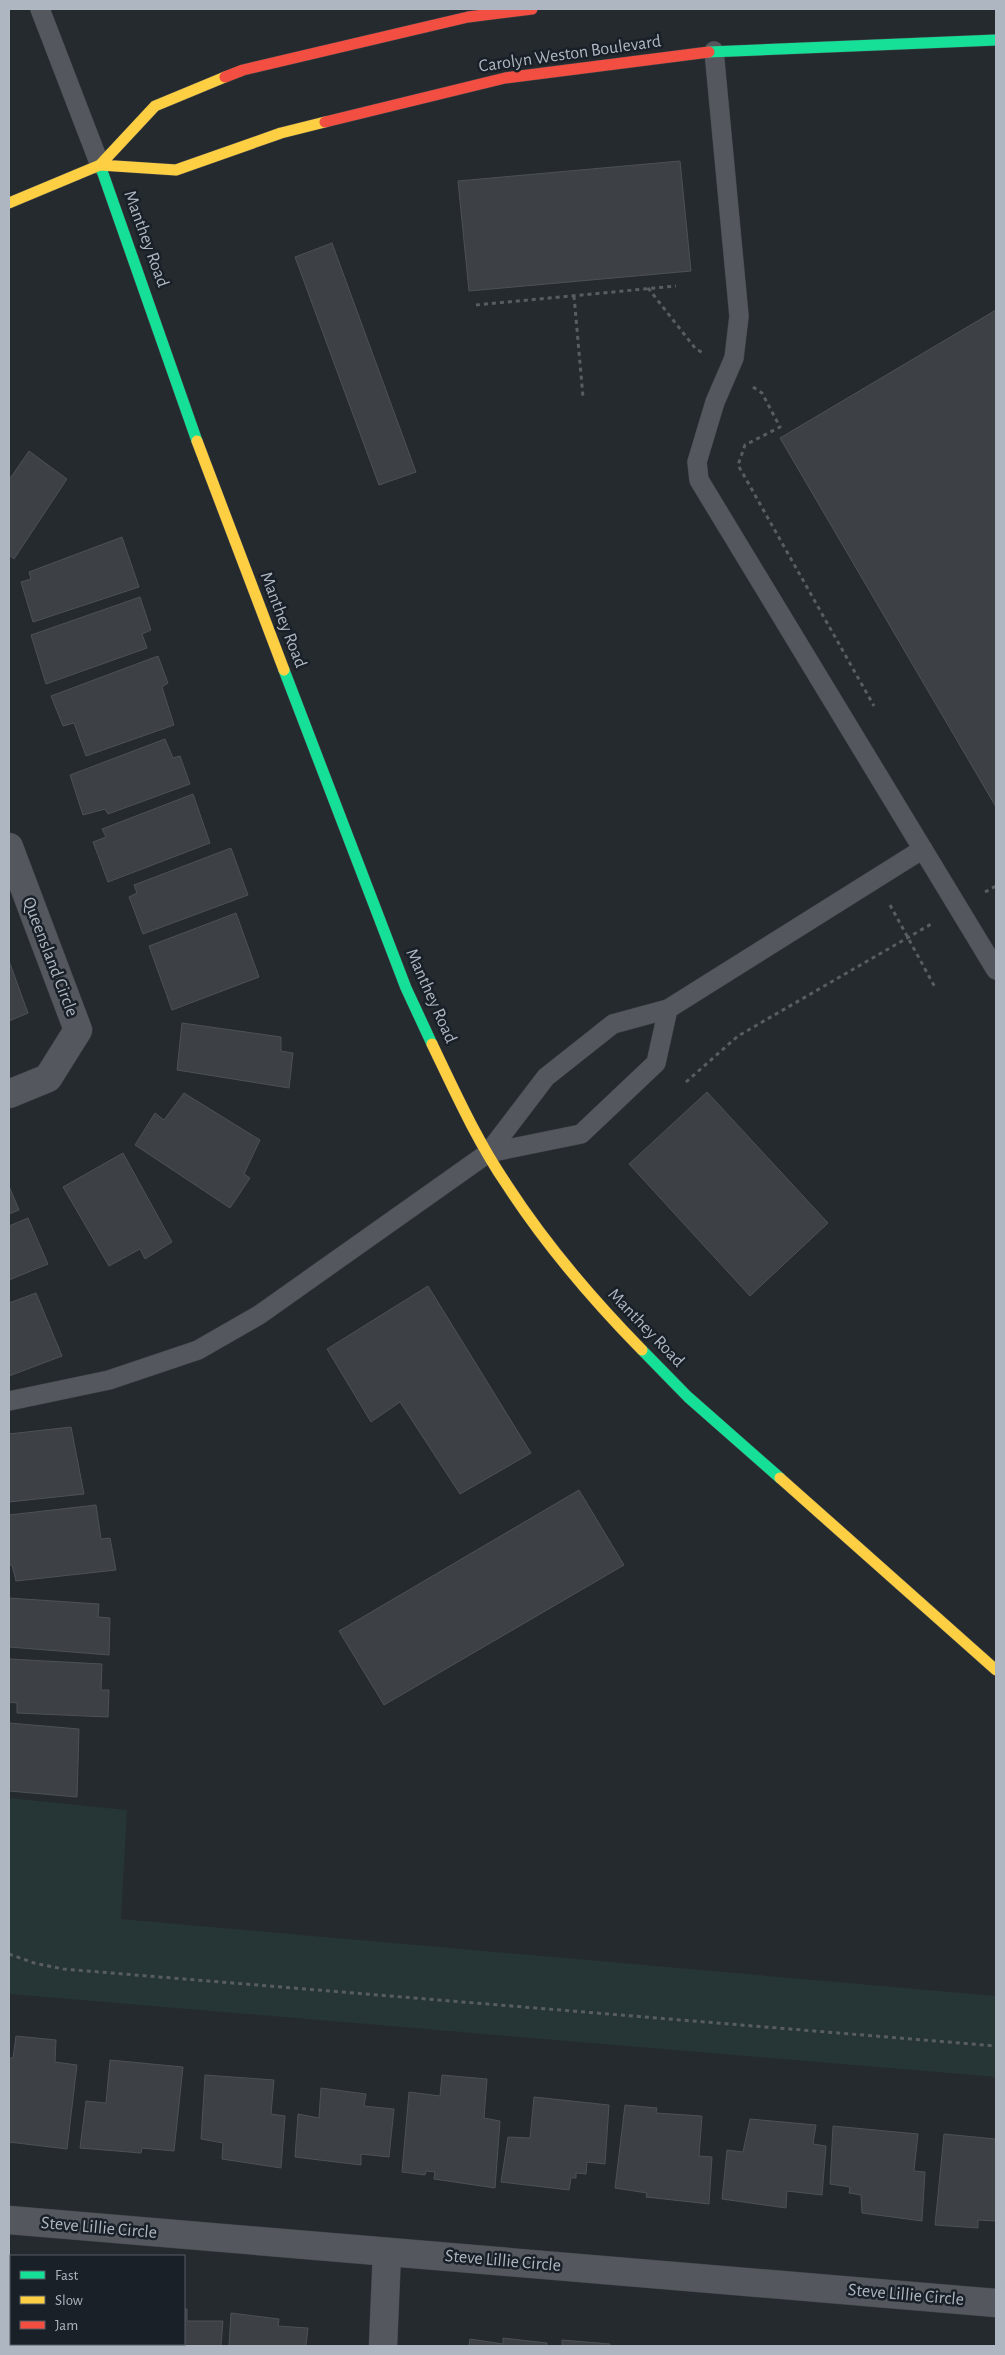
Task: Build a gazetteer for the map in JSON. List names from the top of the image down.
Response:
{
  "streets": {
    "street": [
      "Carolyn Weston Boulevard",
      "Manthey Road",
      "Queensland Circle",
      "Steve Lillie Circle"
    ]
  },
  "crossings": [
    ["Carolyn Weston Boulevard", "Manthey Road"]
  ],
  "legend": ["Fast", "Slow", "Jam"]
}
